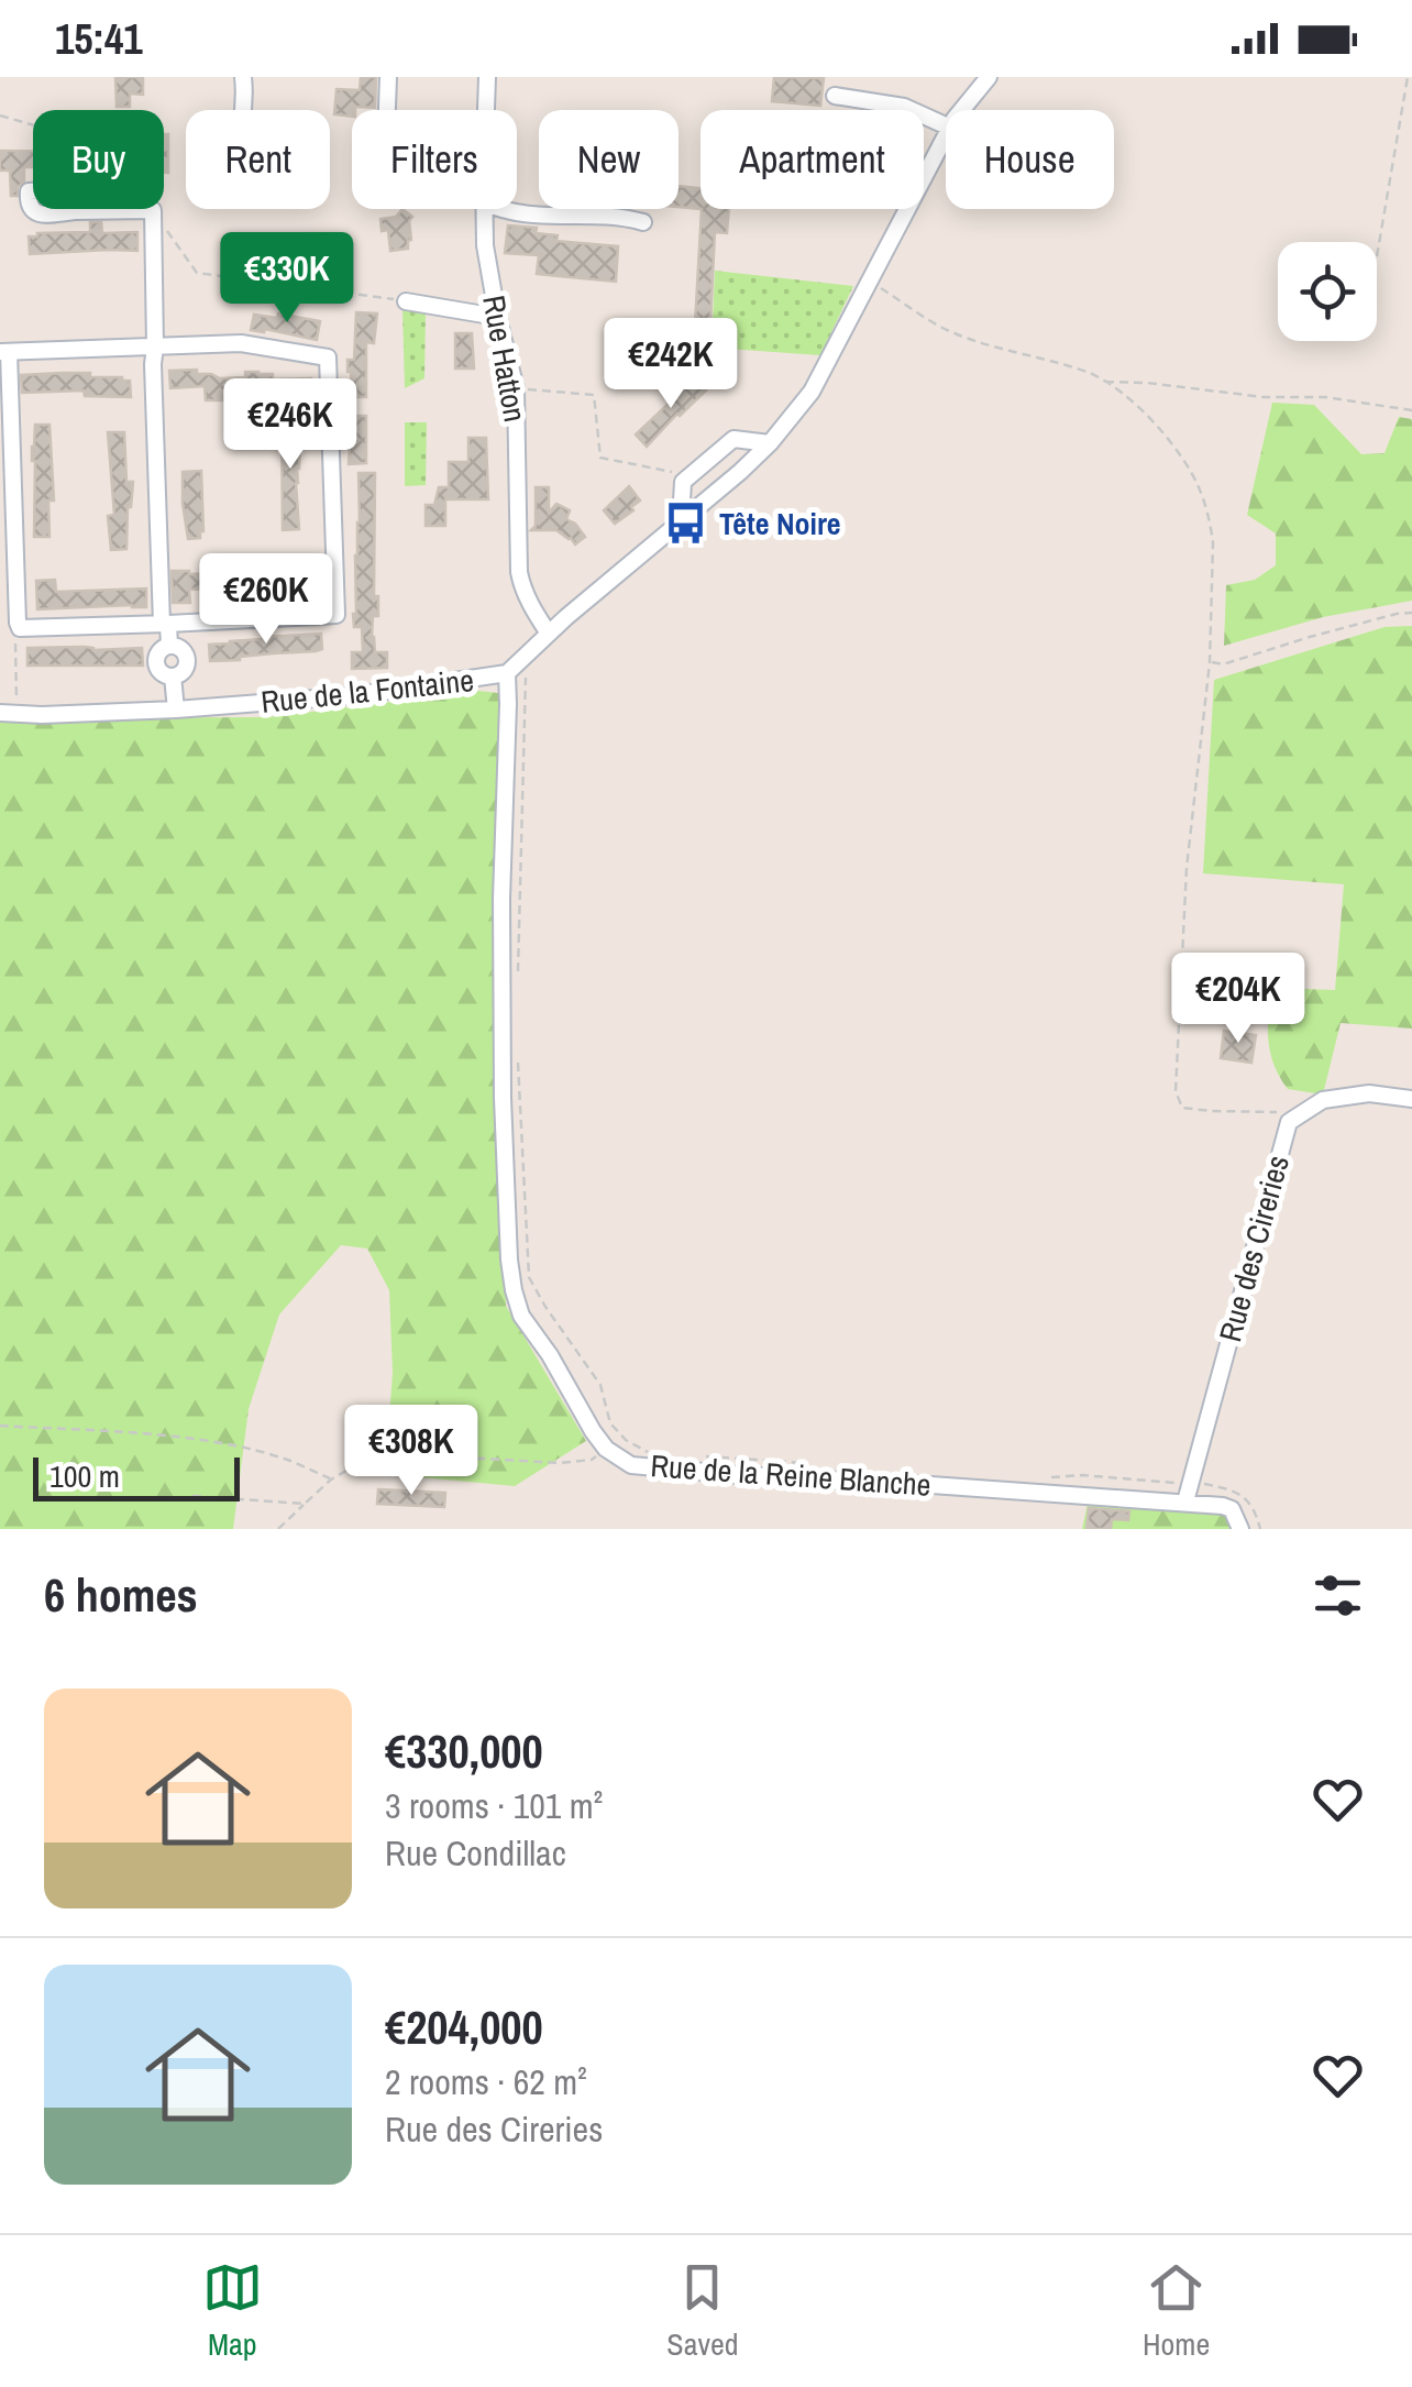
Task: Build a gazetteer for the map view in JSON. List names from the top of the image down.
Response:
{
  "streets": {
    "street": [
      "Rue Hatton",
      "Rue de la Fontaine",
      "Rue des Cireries",
      "Rue de la Reine Blanche"
    ]
  },
  "crossings": [
    ["Rue Hatton", "Rue de la Fontaine"],
    ["Rue des Cireries", "Rue de la Reine Blanche"]
  ],
  "places": {
    "bus stop": ["Tête Noire"]
  },
  "scale_bar": "100 m",
  "page": {
    "status": "15:41",
    "chip": [
      "Buy",
      "Rent",
      "Filters",
      "New",
      "Apartment",
      "House"
    ],
    "price": [
      "€330K",
      "€242K",
      "€246K",
      "€260K",
      "€204K",
      "€308K"
    ],
    "scale": "100 m",
    "heading": "6 homes",
    "list": [
      {
        "name": "€330,000",
        "note": "3 rooms · 101 m² · Rue Condillac"
      },
      {
        "name": "€204,000",
        "note": "2 rooms · 62 m² · Rue des Cireries"
      }
    ],
    "tabs": ["Map", "Saved", "Home"]
  }
}
